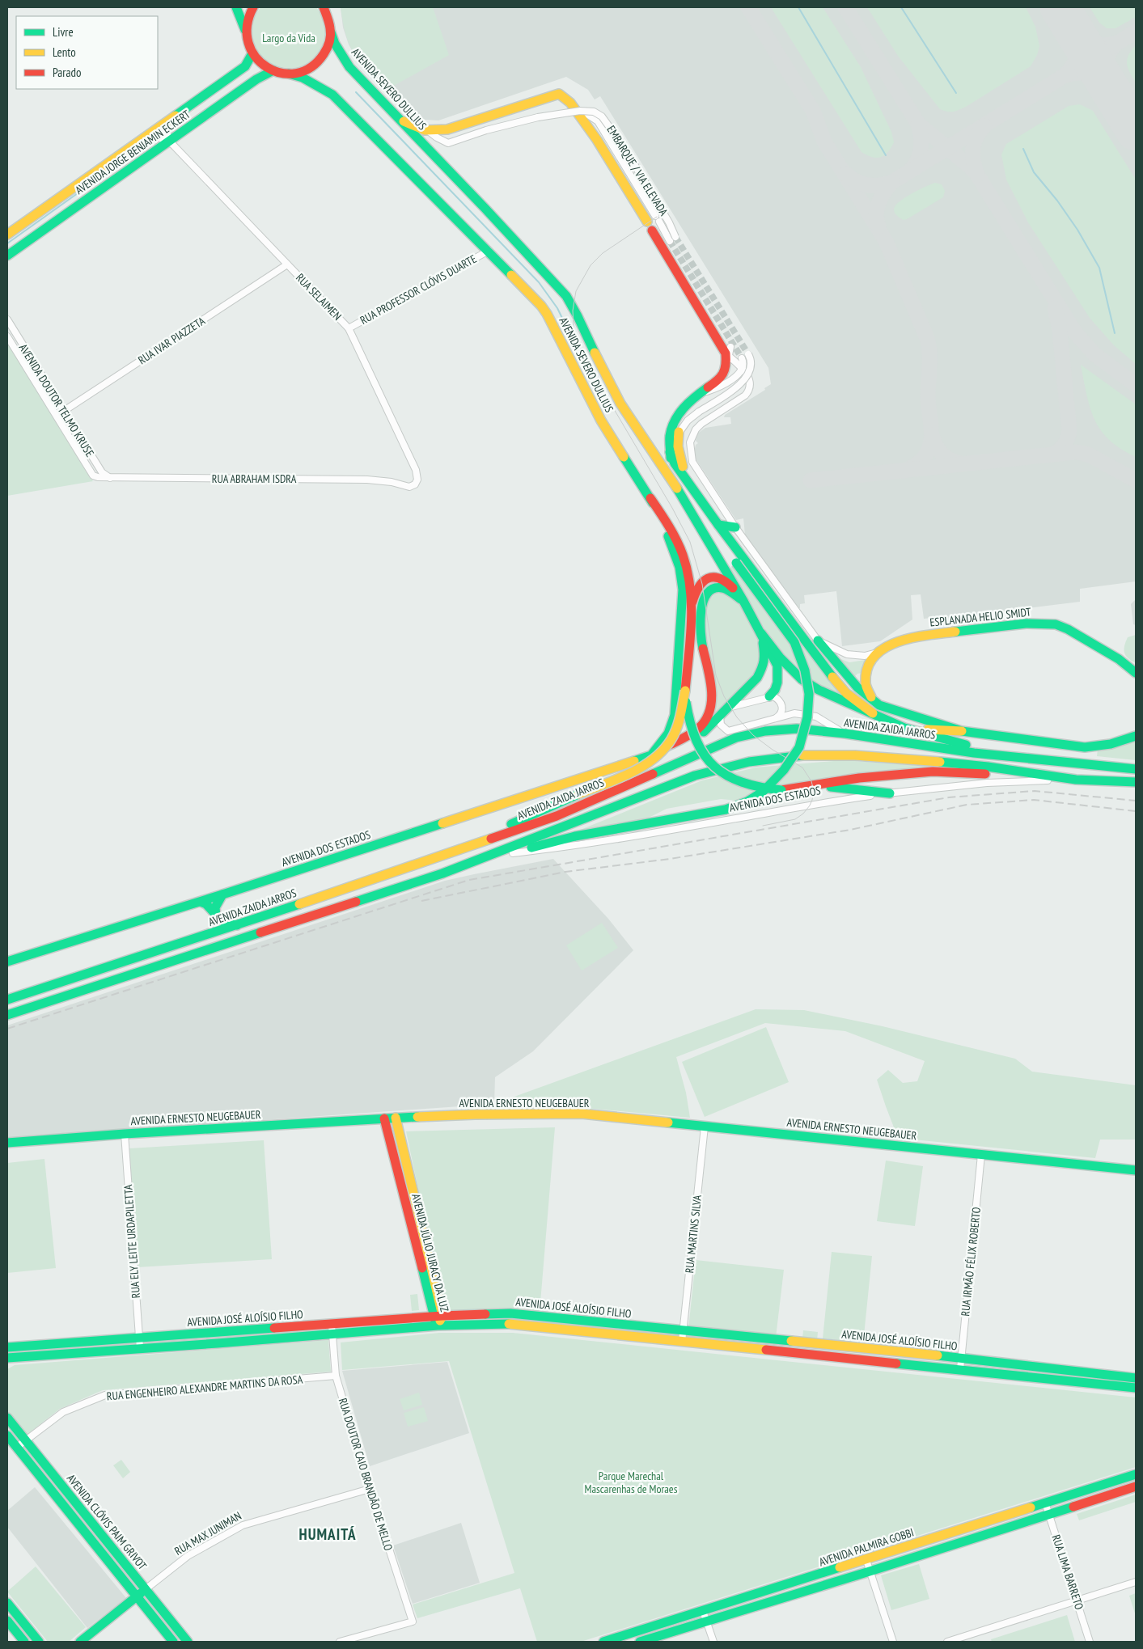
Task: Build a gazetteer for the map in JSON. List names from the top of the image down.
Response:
{
  "streets": {
    "main road": [
      "AVENIDA SEVERO DULLIUS",
      "AVENIDA JORGE BENJAMIN ECKERT",
      "ESPLANADA HELIO SMIDT",
      "AVENIDA ZAIDA JARROS",
      "AVENIDA DOS ESTADOS",
      "AVENIDA ERNESTO NEUGEBAUER",
      "AVENIDA JÚLIO JURACY DA LUZ",
      "AVENIDA JOSÉ ALOÍSIO FILHO",
      "AVENIDA CLÓVIS PAIM GRIVOT",
      "RUA MAX JUNIMAN",
      "AVENIDA PALMIRA GOBBI"
    ],
    "street": [
      "EMBARQUE / VIA ELEVADA",
      "RUA PROFESSOR CLÓVIS DUARTE",
      "RUA SELAIMEN",
      "RUA IVAR PIAZZETA",
      "AVENIDA DOUTOR TELMO KRUSE",
      "RUA ABRAHAM ISDRA",
      "RUA MARTINS SILVA",
      "RUA ELY LEITE URDAPILETTA",
      "RUA IRMÃO FÉLIX ROBERTO",
      "RUA ENGENHEIRO ALEXANDRE MARTINS DA ROSA",
      "RUA DOUTOR CAIO BRANDÃO DE MELLO",
      "RUA LIMA BARRETO"
    ]
  },
  "crossings": [
    ["AVENIDA SEVERO DULLIUS", "RUA PROFESSOR CLÓVIS DUARTE"],
    ["AVENIDA SEVERO DULLIUS", "AVENIDA DOS ESTADOS"],
    ["AVENIDA JORGE BENJAMIN ECKERT", "RUA SELAIMEN"],
    ["RUA PROFESSOR CLÓVIS DUARTE", "RUA SELAIMEN"],
    ["RUA SELAIMEN", "RUA IVAR PIAZZETA"],
    ["RUA SELAIMEN", "RUA ABRAHAM ISDRA"],
    ["RUA IVAR PIAZZETA", "AVENIDA DOUTOR TELMO KRUSE"],
    ["AVENIDA DOUTOR TELMO KRUSE", "RUA ABRAHAM ISDRA"],
    ["AVENIDA ERNESTO NEUGEBAUER", "RUA MARTINS SILVA"],
    ["AVENIDA ERNESTO NEUGEBAUER", "RUA ELY LEITE URDAPILETTA"],
    ["AVENIDA ERNESTO NEUGEBAUER", "AVENIDA JÚLIO JURACY DA LUZ"],
    ["AVENIDA ERNESTO NEUGEBAUER", "RUA IRMÃO FÉLIX ROBERTO"],
    ["RUA MARTINS SILVA", "AVENIDA JOSÉ ALOÍSIO FILHO"],
    ["RUA ELY LEITE URDAPILETTA", "AVENIDA JOSÉ ALOÍSIO FILHO"],
    ["AVENIDA JÚLIO JURACY DA LUZ", "AVENIDA JOSÉ ALOÍSIO FILHO"],
    ["RUA IRMÃO FÉLIX ROBERTO", "AVENIDA JOSÉ ALOÍSIO FILHO"],
    ["AVENIDA JOSÉ ALOÍSIO FILHO", "RUA DOUTOR CAIO BRANDÃO DE MELLO"],
    ["RUA ENGENHEIRO ALEXANDRE MARTINS DA ROSA", "RUA DOUTOR CAIO BRANDÃO DE MELLO"],
    ["RUA ENGENHEIRO ALEXANDRE MARTINS DA ROSA", "AVENIDA CLÓVIS PAIM GRIVOT"],
    ["RUA DOUTOR CAIO BRANDÃO DE MELLO", "RUA MAX JUNIMAN"],
    ["AVENIDA CLÓVIS PAIM GRIVOT", "RUA MAX JUNIMAN"],
    ["AVENIDA PALMIRA GOBBI", "RUA LIMA BARRETO"]
  ],
  "districts": ["HUMAITÁ"],
  "parks": ["Largo da Vida", "Parque Marechal Mascarenhas de Moraes"],
  "legend": ["Livre", "Lento", "Parado"]
}
